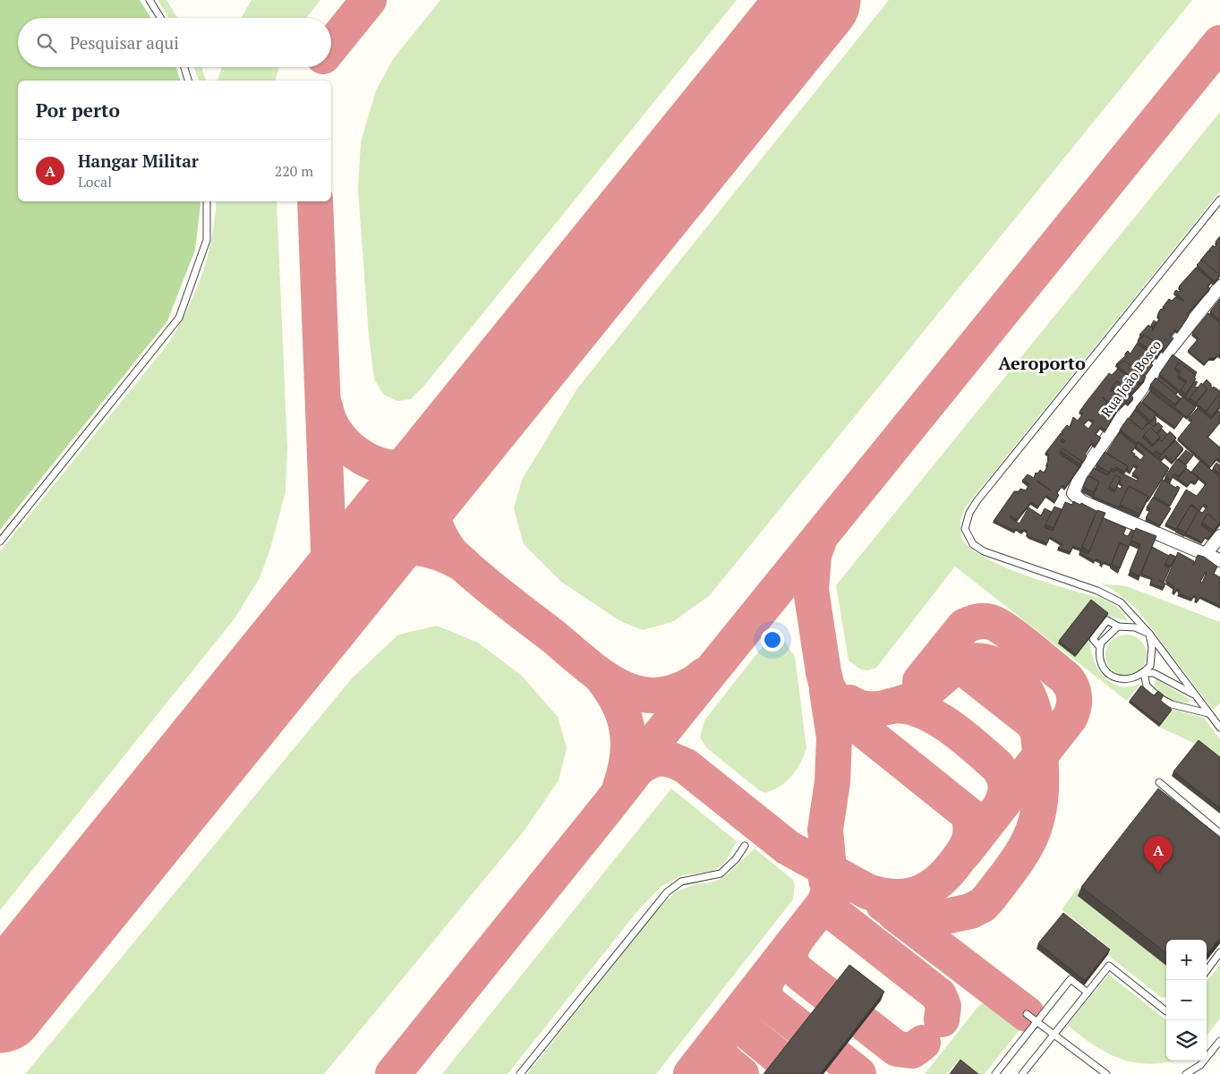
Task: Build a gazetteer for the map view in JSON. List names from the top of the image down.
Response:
{
  "streets": {
    "street": ["Rua João Bosco"]
  },
  "districts": ["Aeroporto"],
  "page": {
    "search": "Pesquisar aqui",
    "heading": "Por perto",
    "list": [
      {
        "mark": "A",
        "name": "Hangar Militar",
        "note": "Local",
        "value": "220 m"
      }
    ],
    "pins": "A",
    "map_buttons": ["+", "−"]
  }
}
